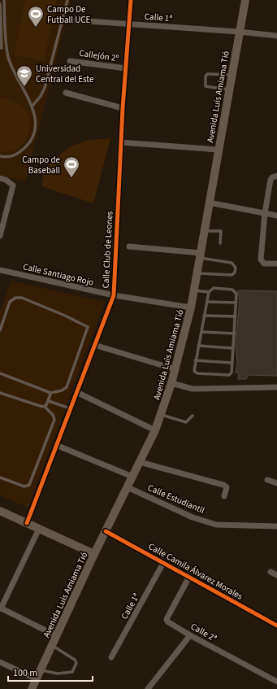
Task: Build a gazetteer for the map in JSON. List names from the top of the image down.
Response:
{
  "streets": {
    "main road": ["Avenida Luis Amiama Tió"],
    "street": [
      "Calle 1ª",
      "Callejón 2º",
      "Calle Club de Leones",
      "Calle Santiago Rojo",
      "Calle Estudiantil",
      "Calle Camila Álvarez Morales",
      "Calle 2ª"
    ]
  },
  "crossings": [
    ["Calle 1ª", "Avenida Luis Amiama Tió"],
    ["Calle 1ª", "Calle Club de Leones"],
    ["Calle 1ª", "Calle Camila Álvarez Morales"],
    ["Callejón 2º", "Calle Club de Leones"],
    ["Avenida Luis Amiama Tió", "Calle Santiago Rojo"],
    ["Avenida Luis Amiama Tió", "Calle Estudiantil"],
    ["Avenida Luis Amiama Tió", "Calle Camila Álvarez Morales"],
    ["Calle Club de Leones", "Calle Santiago Rojo"],
    ["Calle Camila Álvarez Morales", "Calle 2ª"]
  ],
  "places": {
    "sports": ["Campo De Futball UCE", "Campo de Baseball"],
    "school or university": ["Universidad Central del Este"]
  },
  "scale_bar": "100 m"
}
